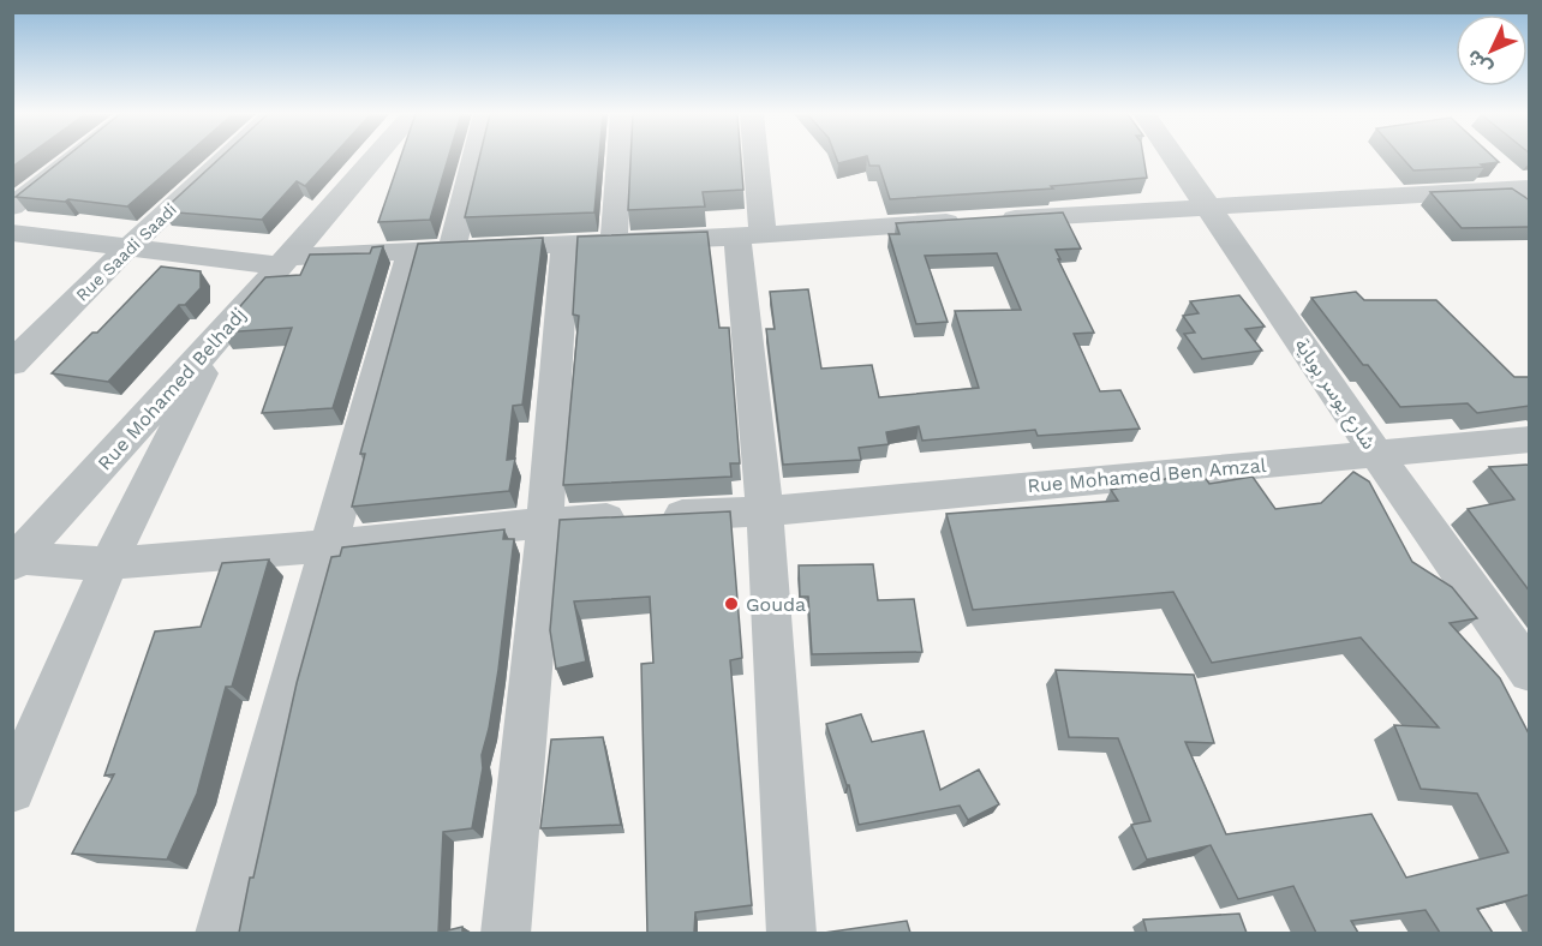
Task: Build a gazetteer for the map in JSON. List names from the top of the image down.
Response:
{
  "streets": {
    "street": [
      "Rue Saadi Saadi",
      "Rue Mohamed Belhadj",
      "شارع يوسر بوباية",
      "Rue Mohamed Ben Amzal"
    ]
  },
  "crossings": [
    ["Rue Mohamed Belhadj", "Rue Mohamed Ben Amzal"],
    ["شارع يوسر بوباية", "Rue Mohamed Ben Amzal"]
  ],
  "places": ["Gouda"],
  "north": "bottom left"
}
